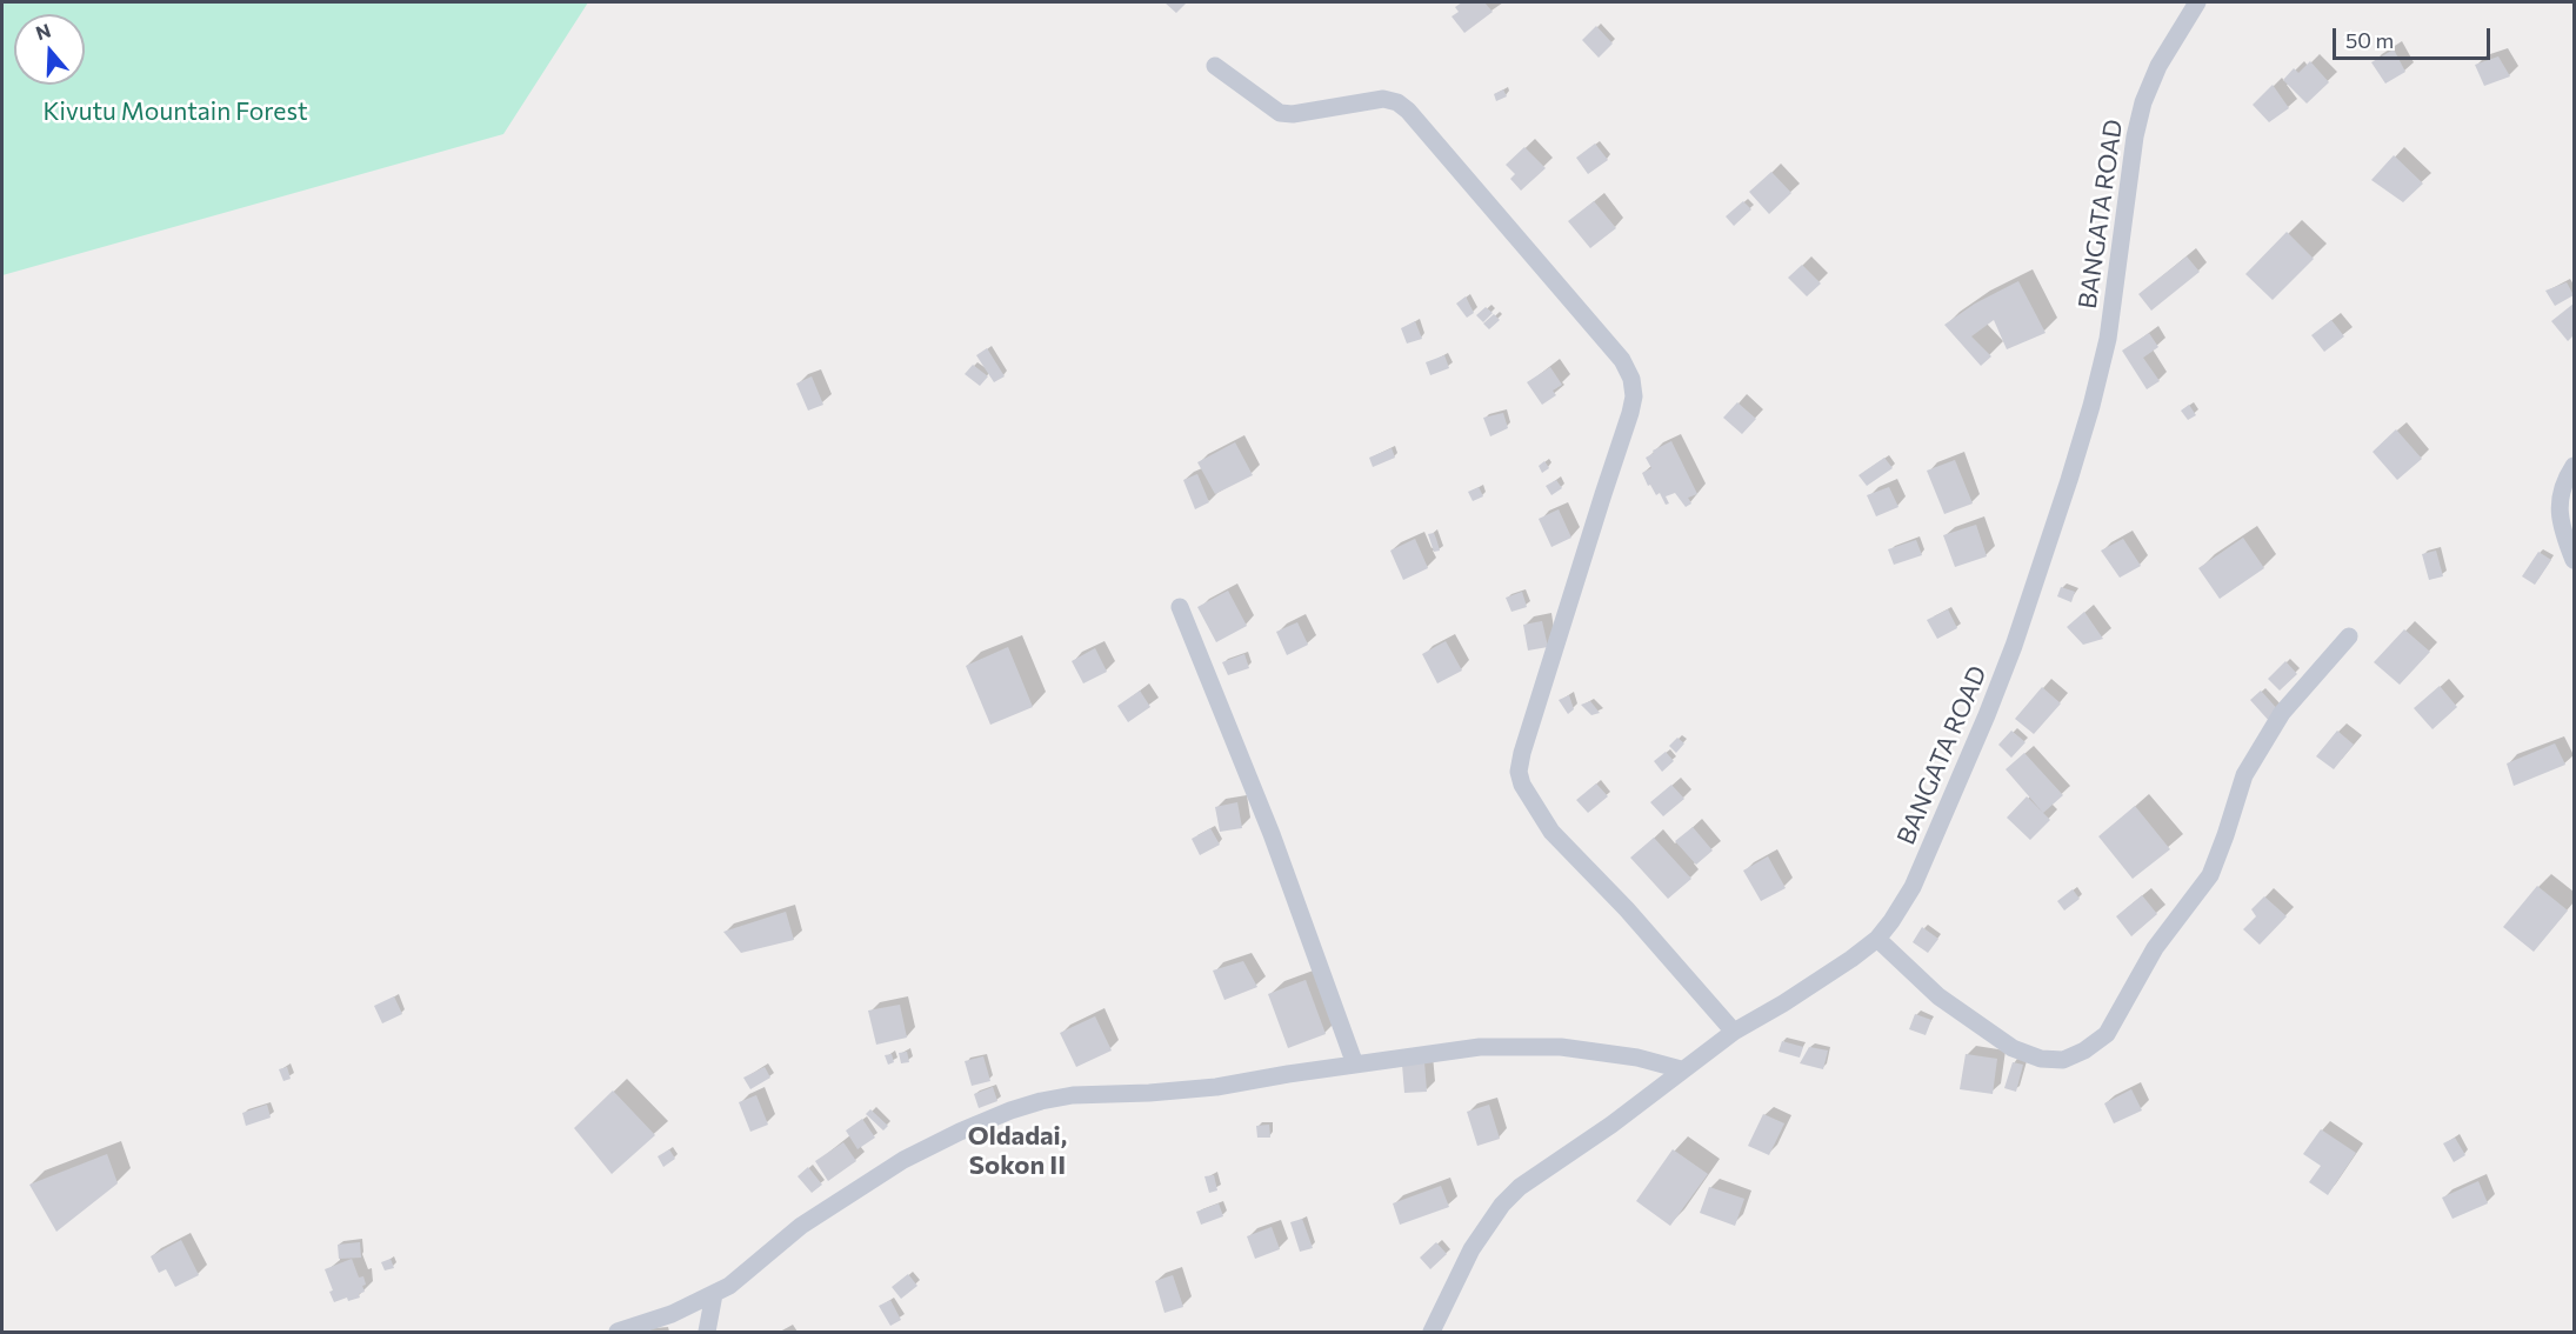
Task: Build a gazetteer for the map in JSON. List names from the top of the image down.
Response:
{
  "streets": {
    "street": ["BANGATA ROAD"]
  },
  "districts": ["Oldadai, Sokon II"],
  "parks": ["Kivutu Mountain Forest"],
  "scale_bar": "50 m",
  "north": "top"
}
